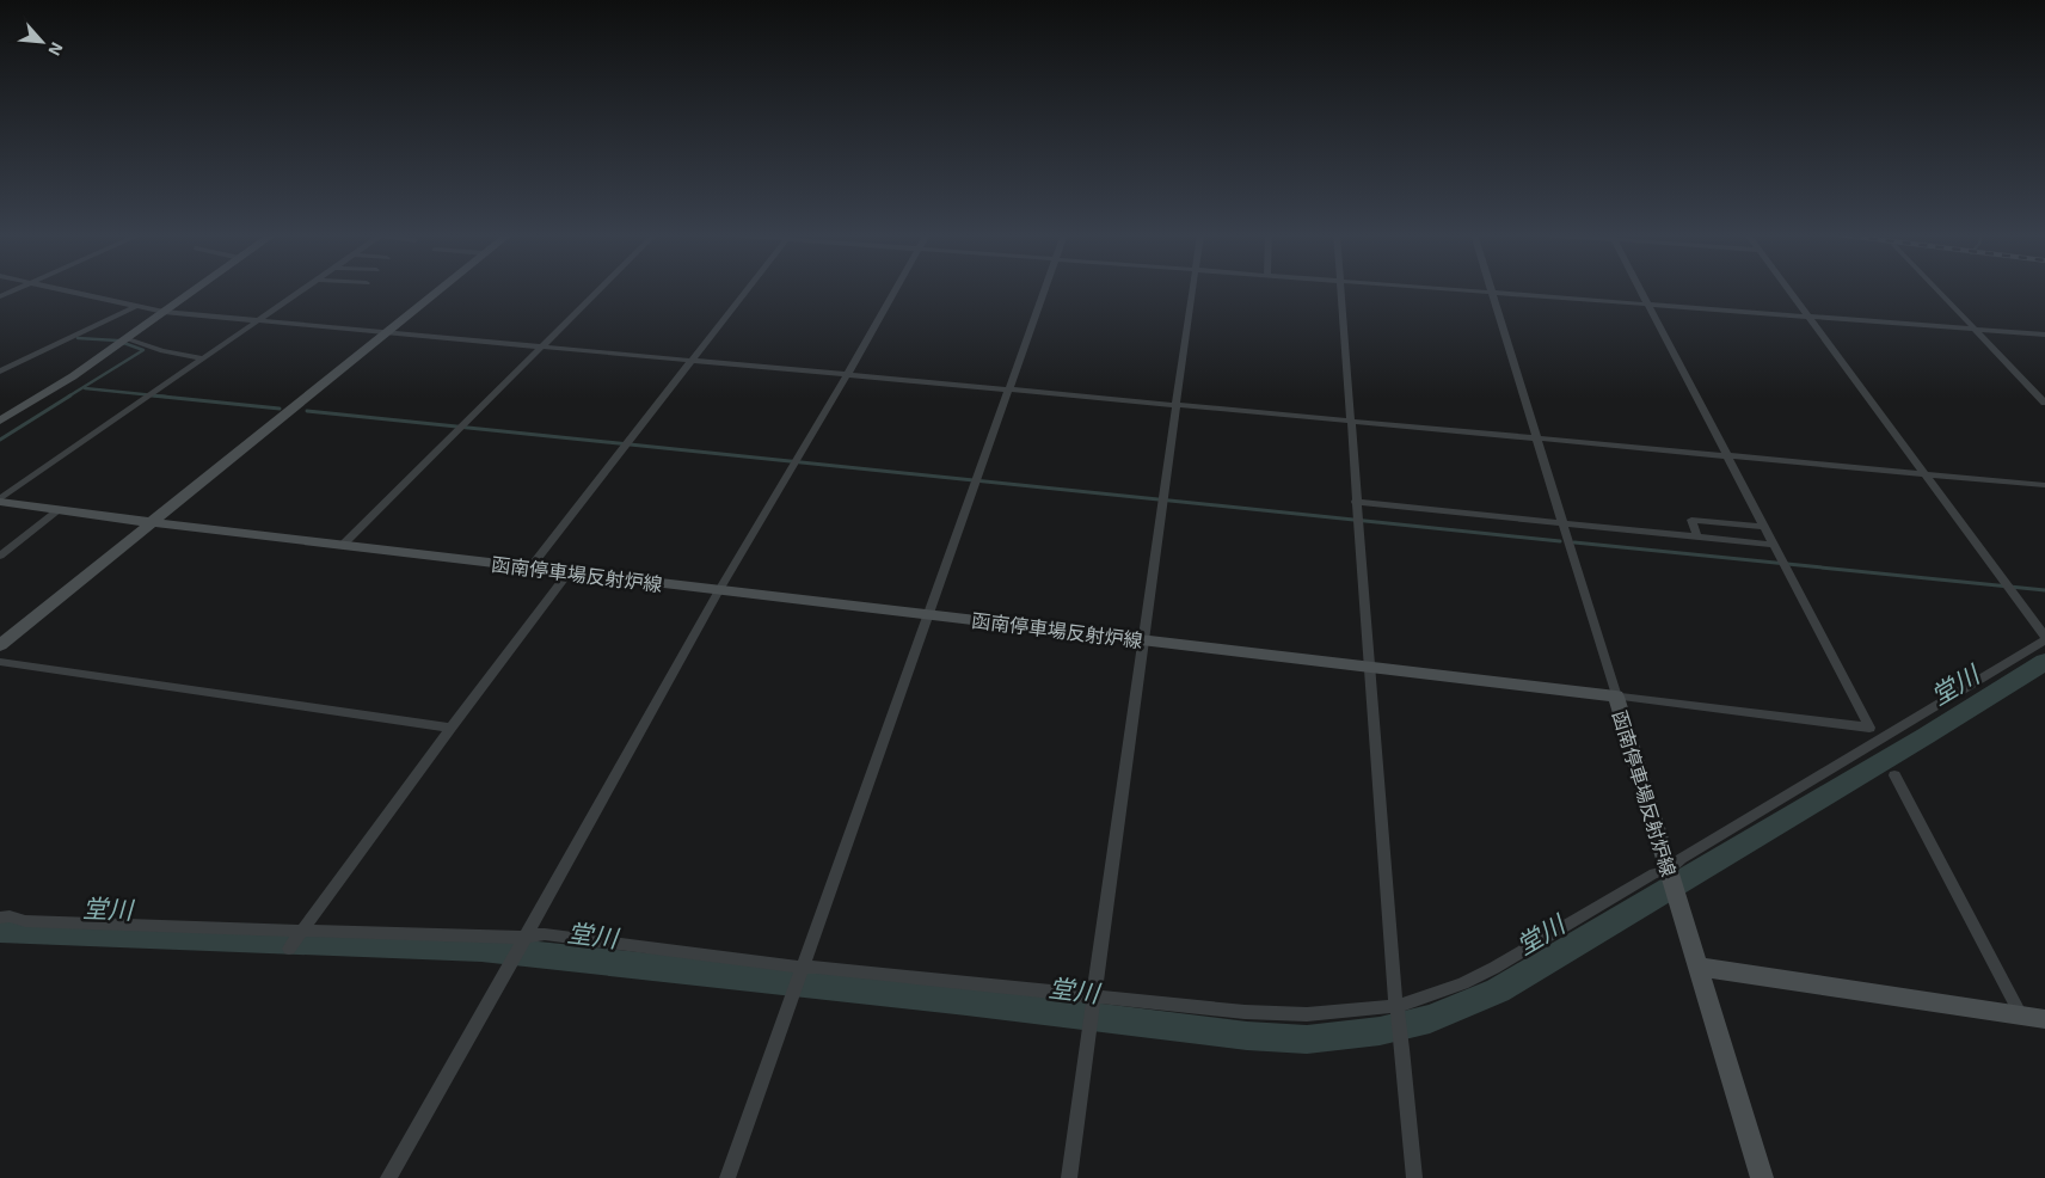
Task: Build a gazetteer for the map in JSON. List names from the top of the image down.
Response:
{
  "streets": {
    "main road": ["函南停車場反射炉線"]
  },
  "water": ["堂川"],
  "north": "bottom right"
}
